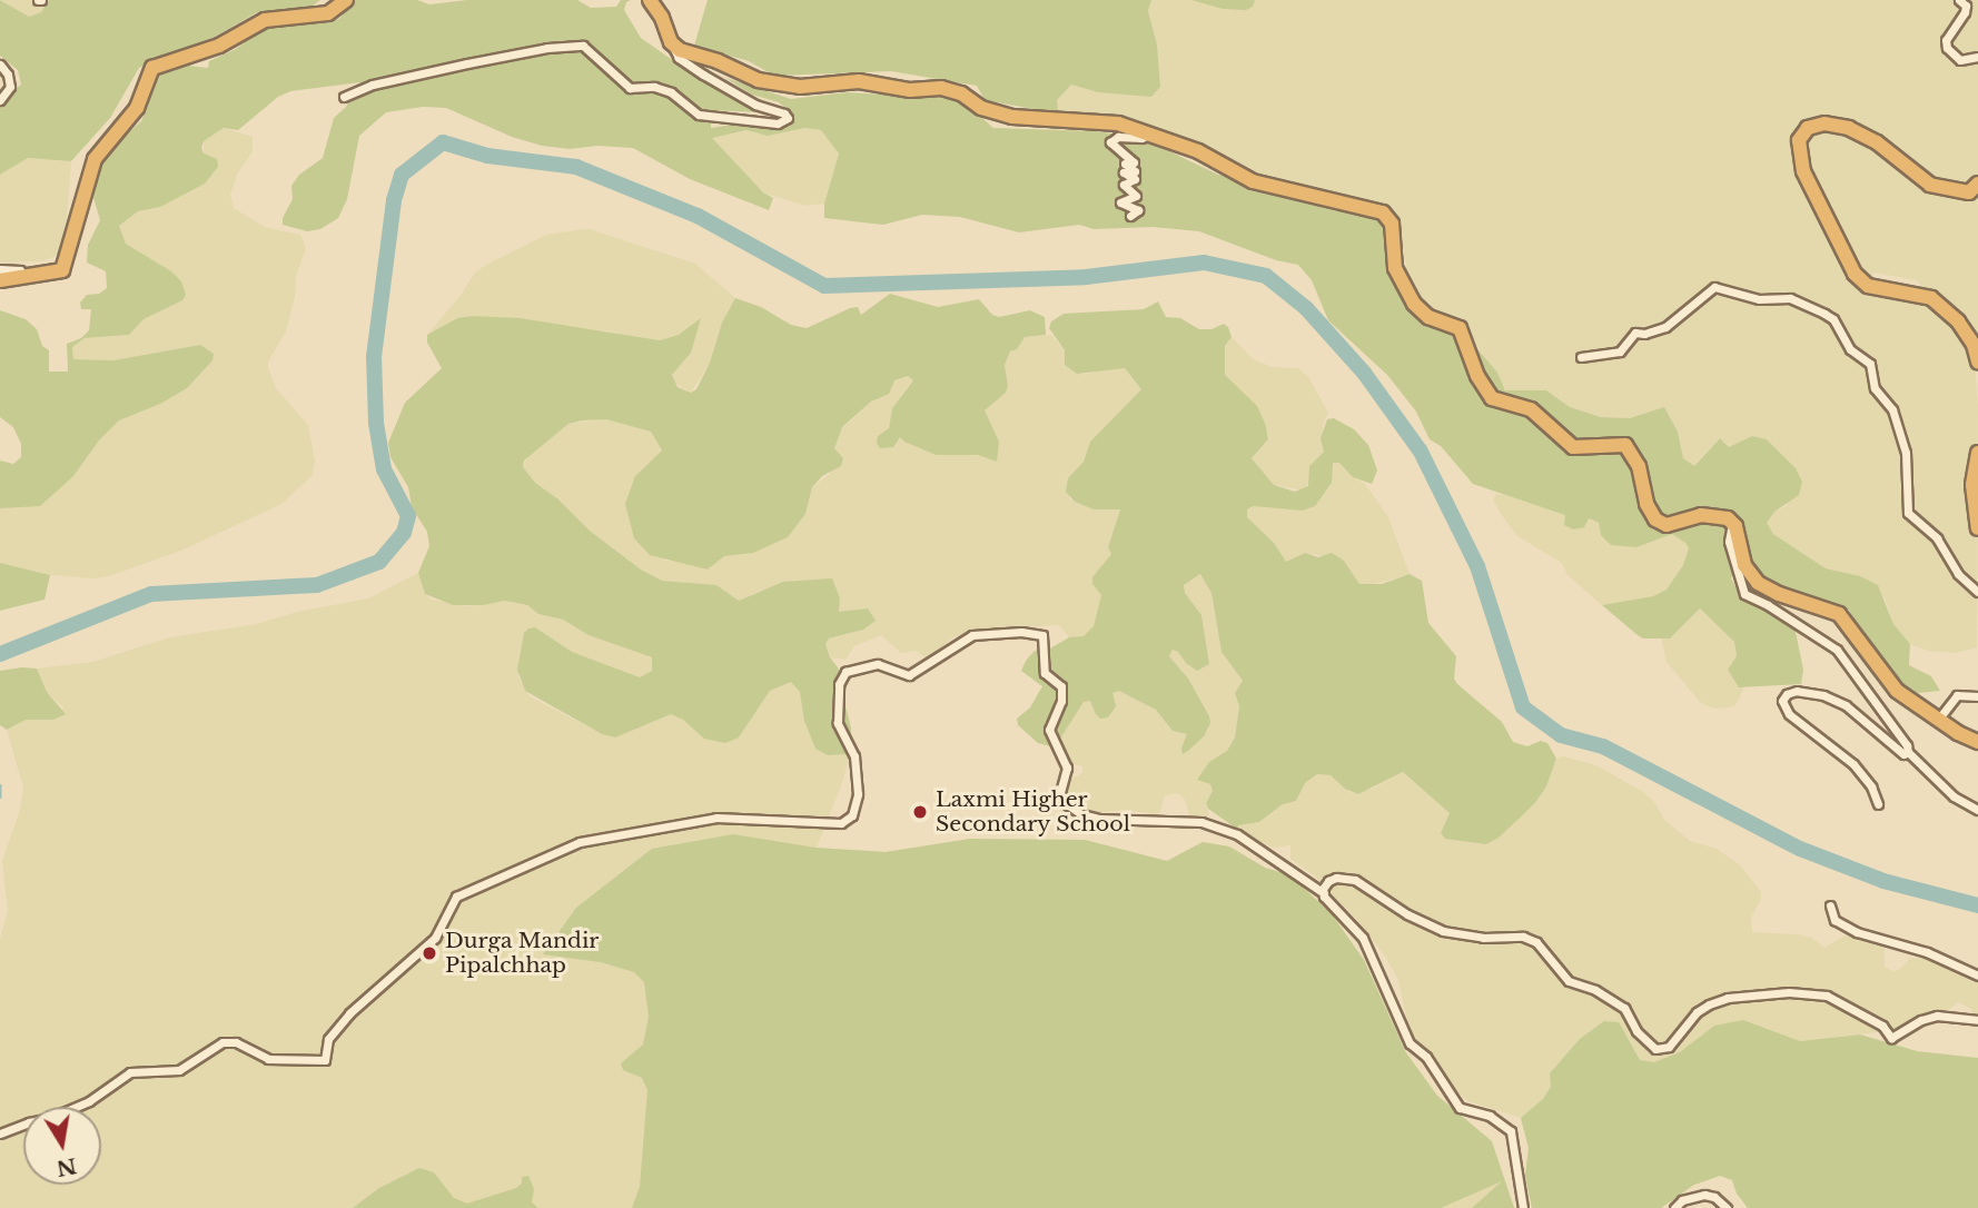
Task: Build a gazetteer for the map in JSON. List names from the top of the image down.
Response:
{
  "places": ["Laxmi Higher Secondary School", "Durga Mandir Pipalchhap"],
  "north": "bottom"
}
